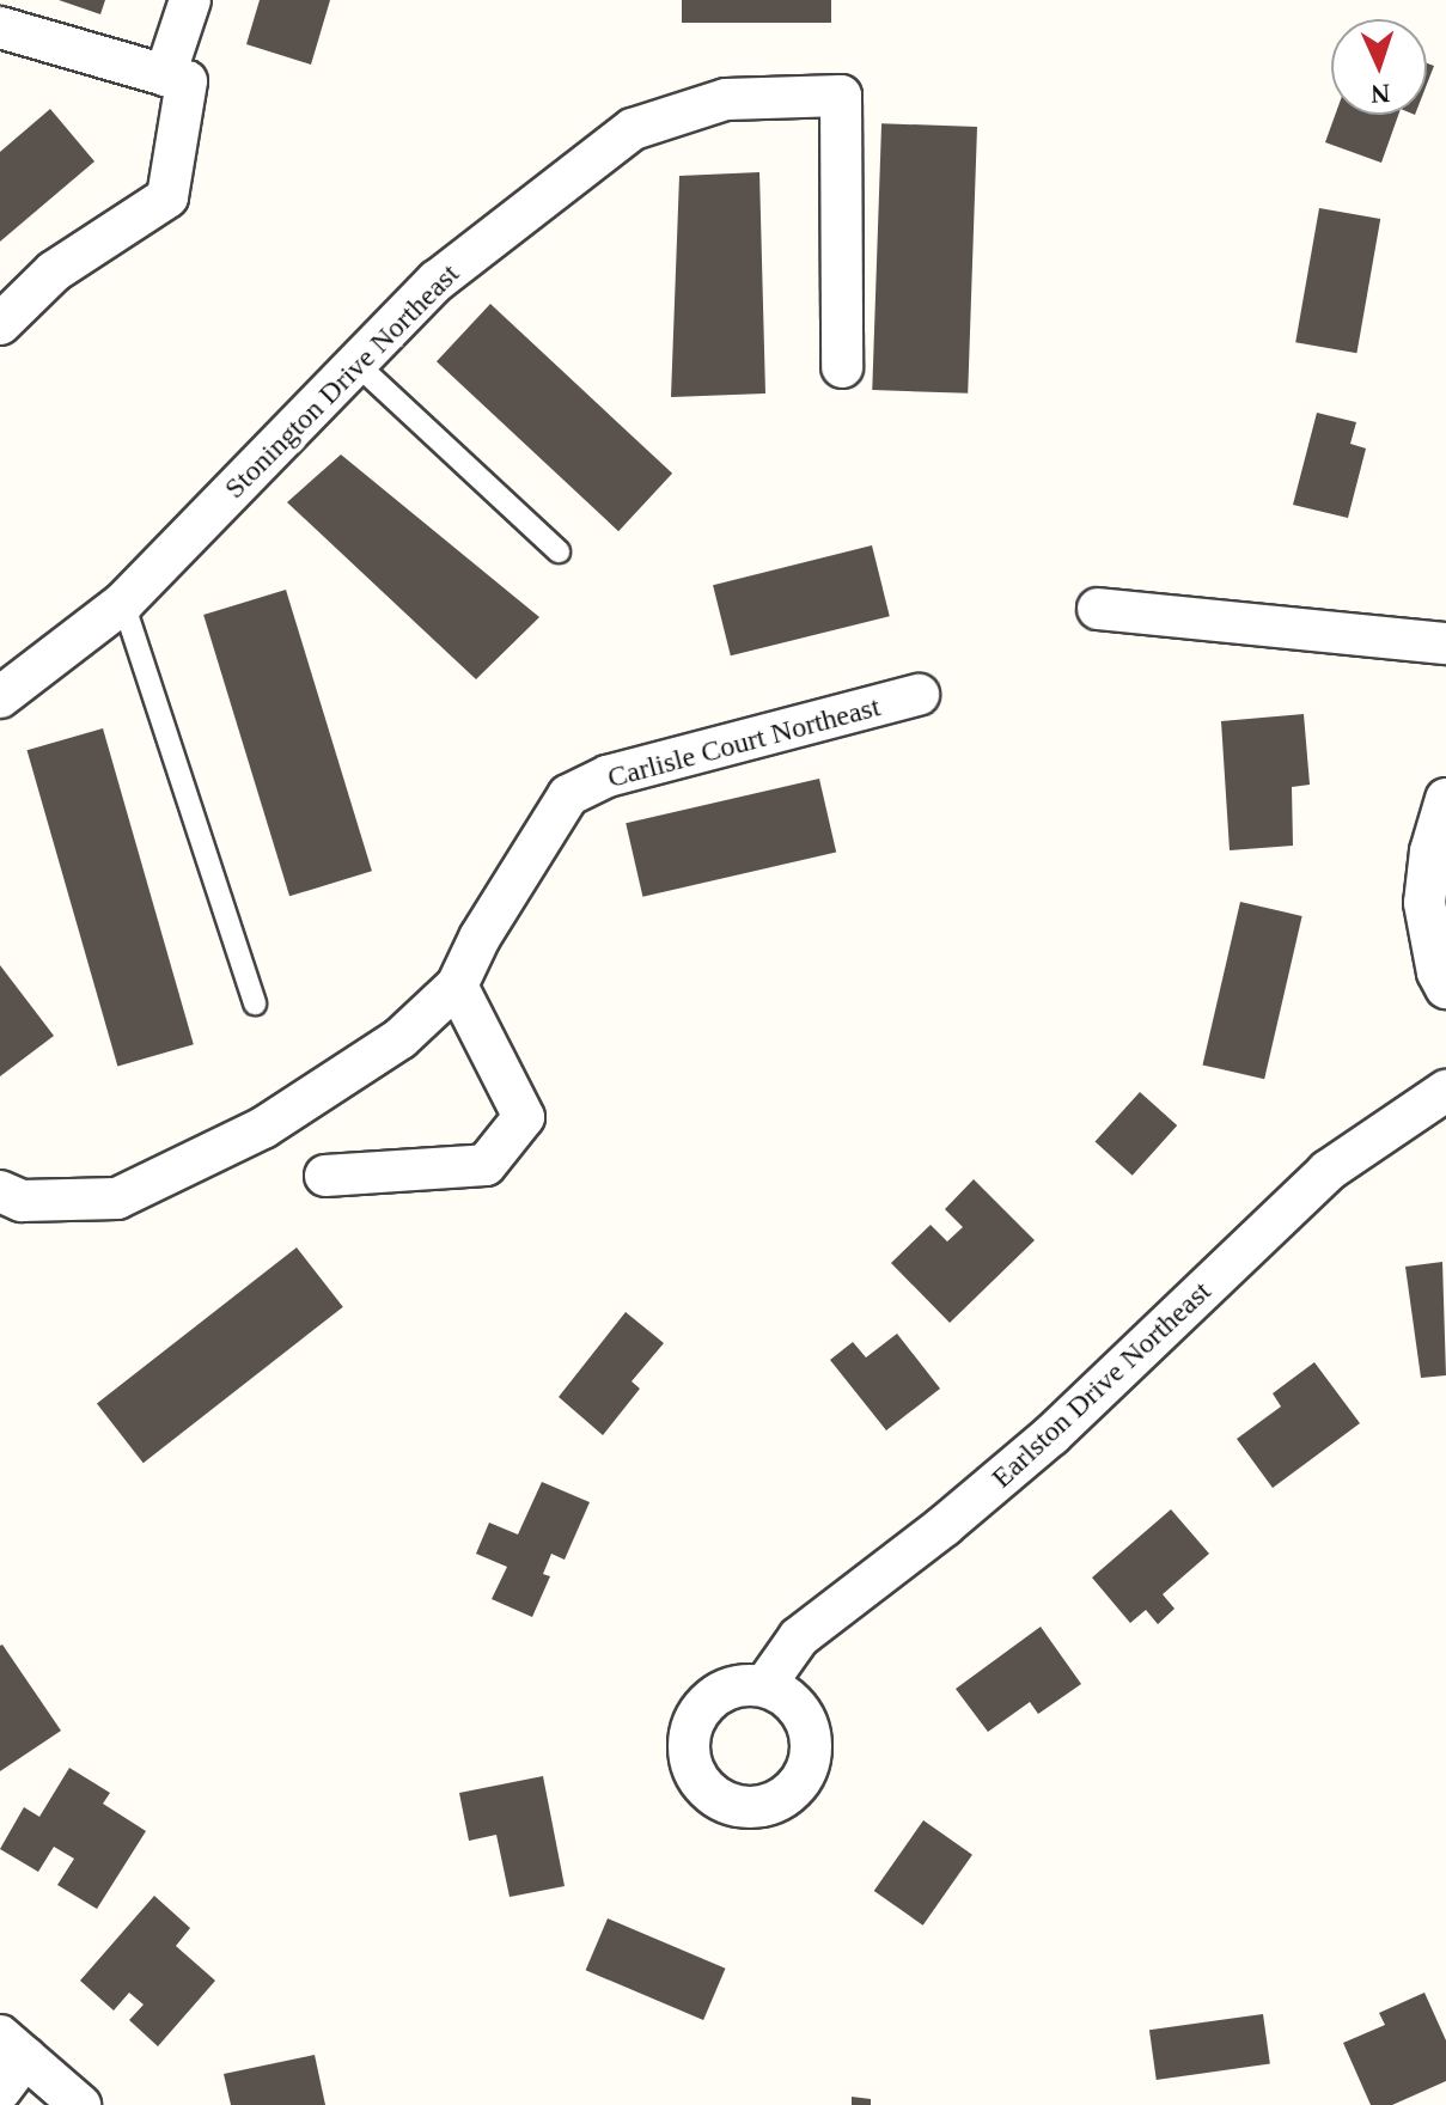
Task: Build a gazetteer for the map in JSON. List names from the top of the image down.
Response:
{
  "streets": {
    "street": ["Stonington Drive Northeast", "Carlisle Court Northeast", "Earlston Drive Northeast"]
  },
  "north": "bottom"
}
